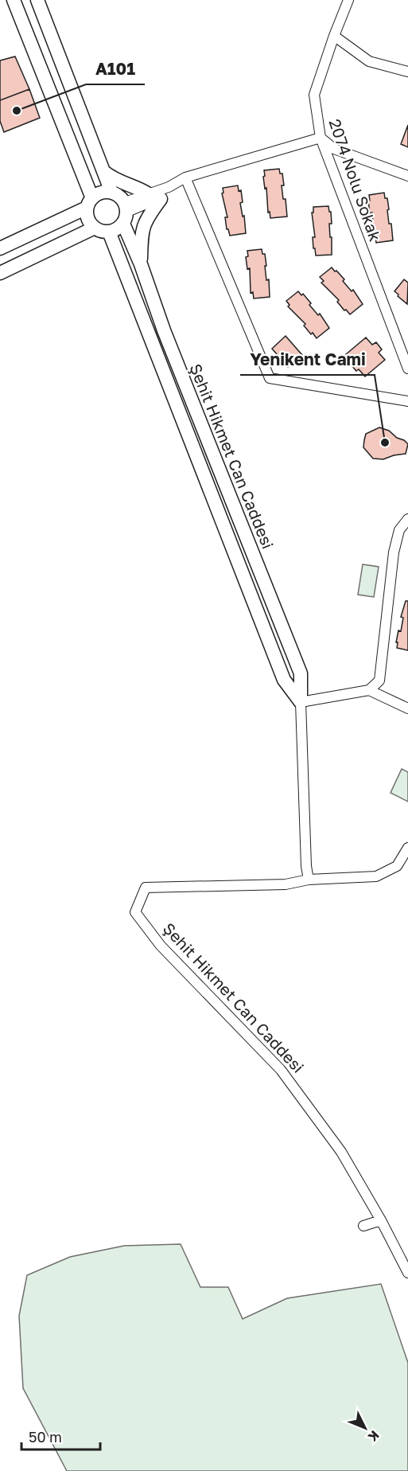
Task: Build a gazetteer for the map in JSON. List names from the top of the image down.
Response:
{
  "streets": {
    "street": ["2074 Nolu Sokak", "Şehit Hikmet Can Caddesi"]
  },
  "places": ["A101", "Yenikent Cami"],
  "scale_bar": "50 m",
  "north": "bottom right"
}
